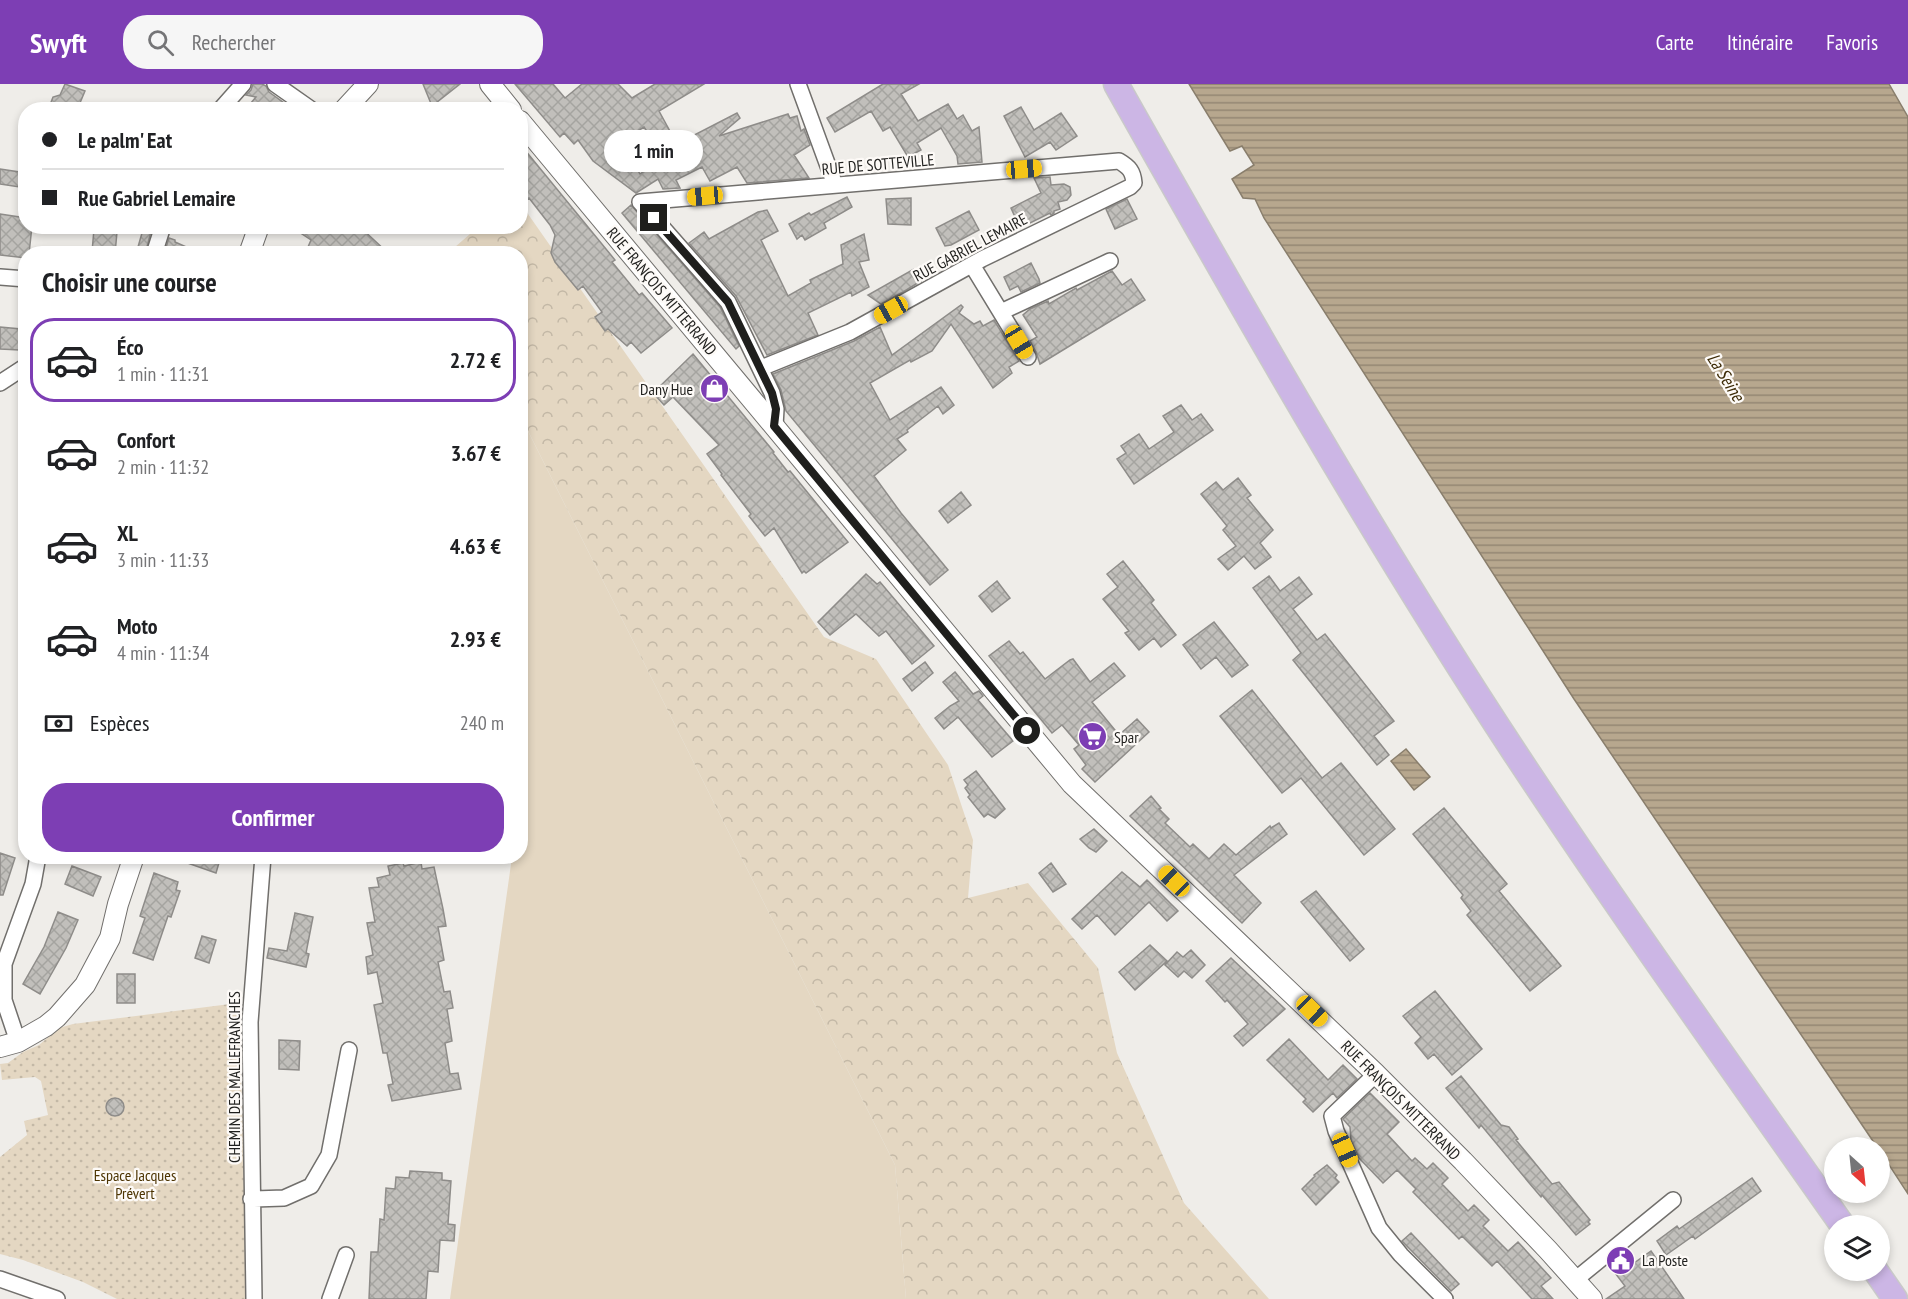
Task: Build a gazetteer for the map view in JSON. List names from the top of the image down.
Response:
{
  "streets": {
    "street": [
      "RUE DE SOTTEVILLE",
      "RUE GABRIEL LEMAIRE",
      "RUE FRANÇOIS MITTERRAND",
      "CHEMIN DES MALLEFRANCHES"
    ]
  },
  "crossings": [
    ["RUE DE SOTTEVILLE", "RUE GABRIEL LEMAIRE"]
  ],
  "water": ["La Seine"],
  "parks": ["Espace Jacques Prévert"],
  "places": {
    "shop": ["Dany Hue"],
    "supermarket": ["Spar"],
    "public building": ["La Poste"]
  },
  "north": "bottom right",
  "page": {
    "header": "Swyft",
    "search": "Rechercher",
    "nav": ["Carte", "Itinéraire", "Favoris"],
    "banner": ["Le palm' Eat", "Rue Gabriel Lemaire"],
    "bubble": "1 min",
    "heading": "Choisir une course",
    "list": [
      {
        "name": "Éco",
        "note": "1 min · 11:31",
        "value": "2.72 €"
      },
      {
        "name": "Confort",
        "note": "2 min · 11:32",
        "value": "3.67 €"
      },
      {
        "name": "XL",
        "note": "3 min · 11:33",
        "value": "4.63 €"
      },
      {
        "name": "Moto",
        "note": "4 min · 11:34",
        "value": "2.93 €"
      }
    ],
    "pay": ["Espèces", "240 m"],
    "buttons": "Confirmer"
  }
}
